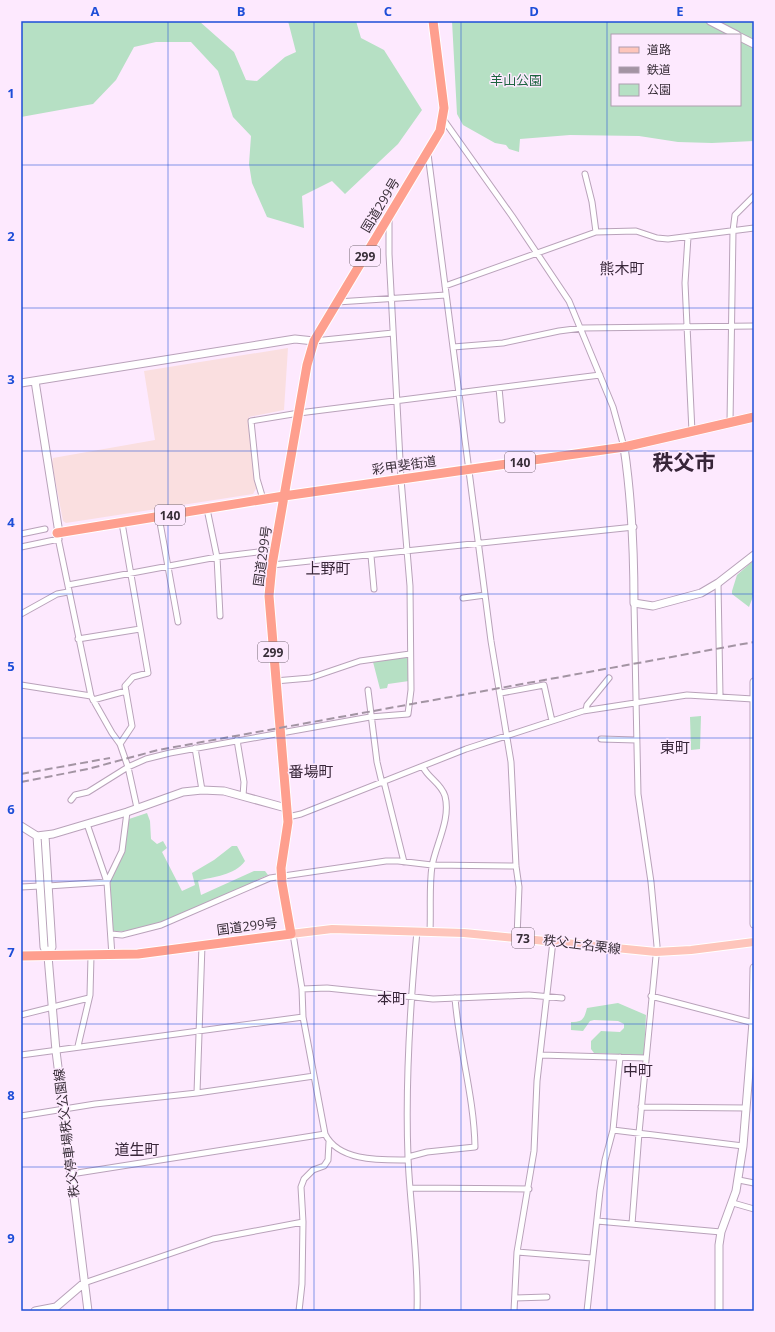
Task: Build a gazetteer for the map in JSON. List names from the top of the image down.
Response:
{
  "streets": {
    "highway": [
      "国道299号",
      "299",
      "140",
      "彩甲斐街道"
    ],
    "main road": ["73", "秩父上名栗線"],
    "street": ["秩父停車場秩父公園線"]
  },
  "crossings": [
    ["国道299号", "彩甲斐街道"],
    ["国道299号", "秩父上名栗線"],
    ["国道299号", "秩父停車場秩父公園線"]
  ],
  "districts": [
    "熊木町",
    "秩父市",
    "上野町",
    "東町",
    "番場町",
    "本町",
    "中町",
    "道生町"
  ],
  "parks": ["羊山公園"],
  "legend": ["道路", "鉄道", "公園"],
  "grid": {
    "columns": [
      "A",
      "B",
      "C",
      "D",
      "E"
    ],
    "rows": [
      "1",
      "2",
      "3",
      "4",
      "5",
      "6",
      "7",
      "8",
      "9"
    ]
  }
}
